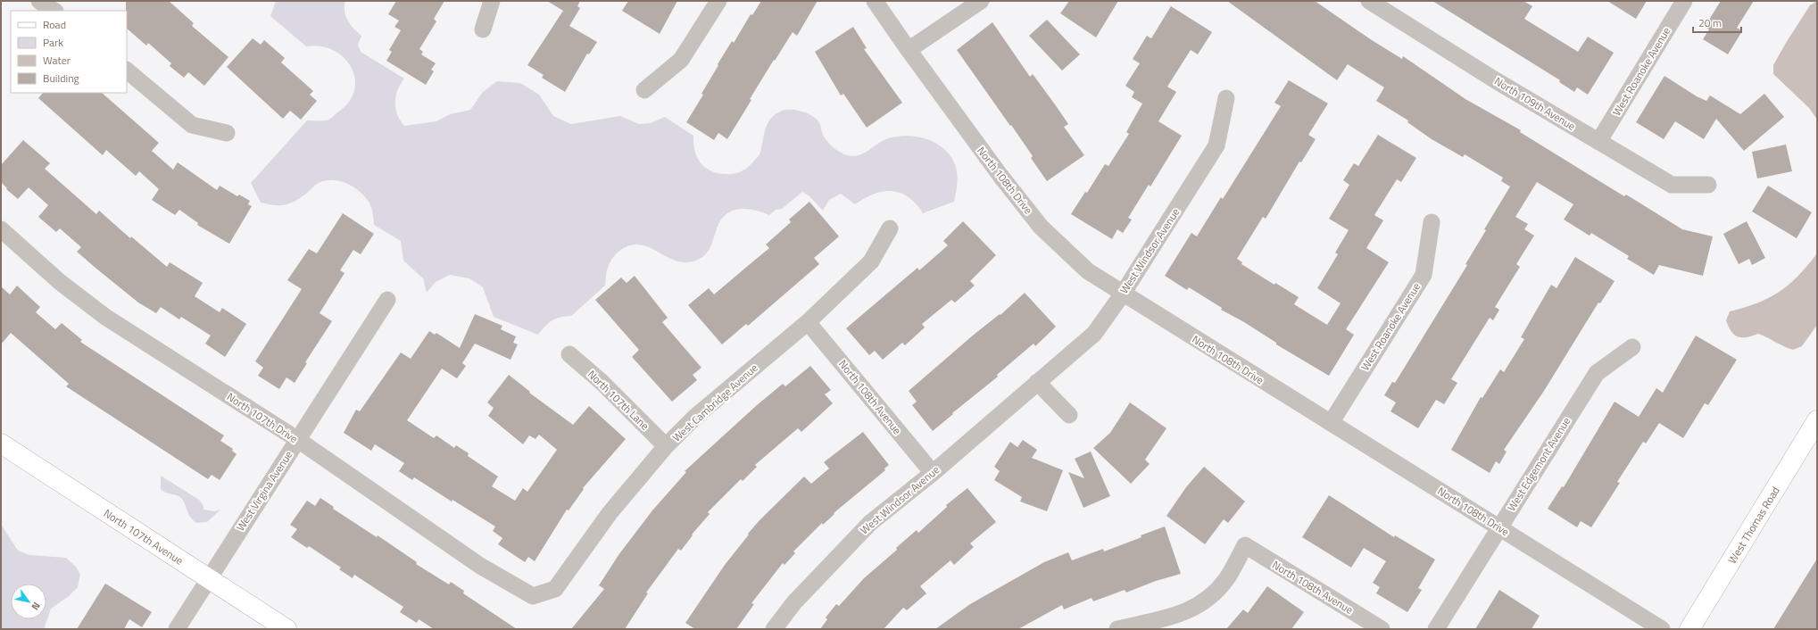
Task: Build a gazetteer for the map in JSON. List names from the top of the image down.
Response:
{
  "streets": {
    "main road": ["West Thomas Road", "North 107th Avenue"],
    "street": [
      "West Roanoke Avenue",
      "North 109th Avenue",
      "North 108th Drive",
      "West Windsor Avenue",
      "North 108th Avenue",
      "North 107th Lane",
      "West Cambridge Avenue",
      "North 107th Drive",
      "West Edgemont Avenue",
      "West Virgina Avenue"
    ]
  },
  "crossings": [
    ["West Roanoke Avenue", "North 109th Avenue"],
    ["West Roanoke Avenue", "North 108th Drive"],
    ["North 108th Drive", "West Windsor Avenue"],
    ["North 108th Drive", "West Edgemont Avenue"],
    ["West Windsor Avenue", "North 108th Avenue"],
    ["North 108th Avenue", "West Cambridge Avenue"],
    ["North 107th Lane", "West Cambridge Avenue"],
    ["West Cambridge Avenue", "North 107th Drive"],
    ["North 107th Drive", "West Virgina Avenue"],
    ["West Virgina Avenue", "North 107th Avenue"]
  ],
  "legend": [
    "Road",
    "Park",
    "Water",
    "Building"
  ],
  "scale_bar": "20 m",
  "north": "bottom right"
}
